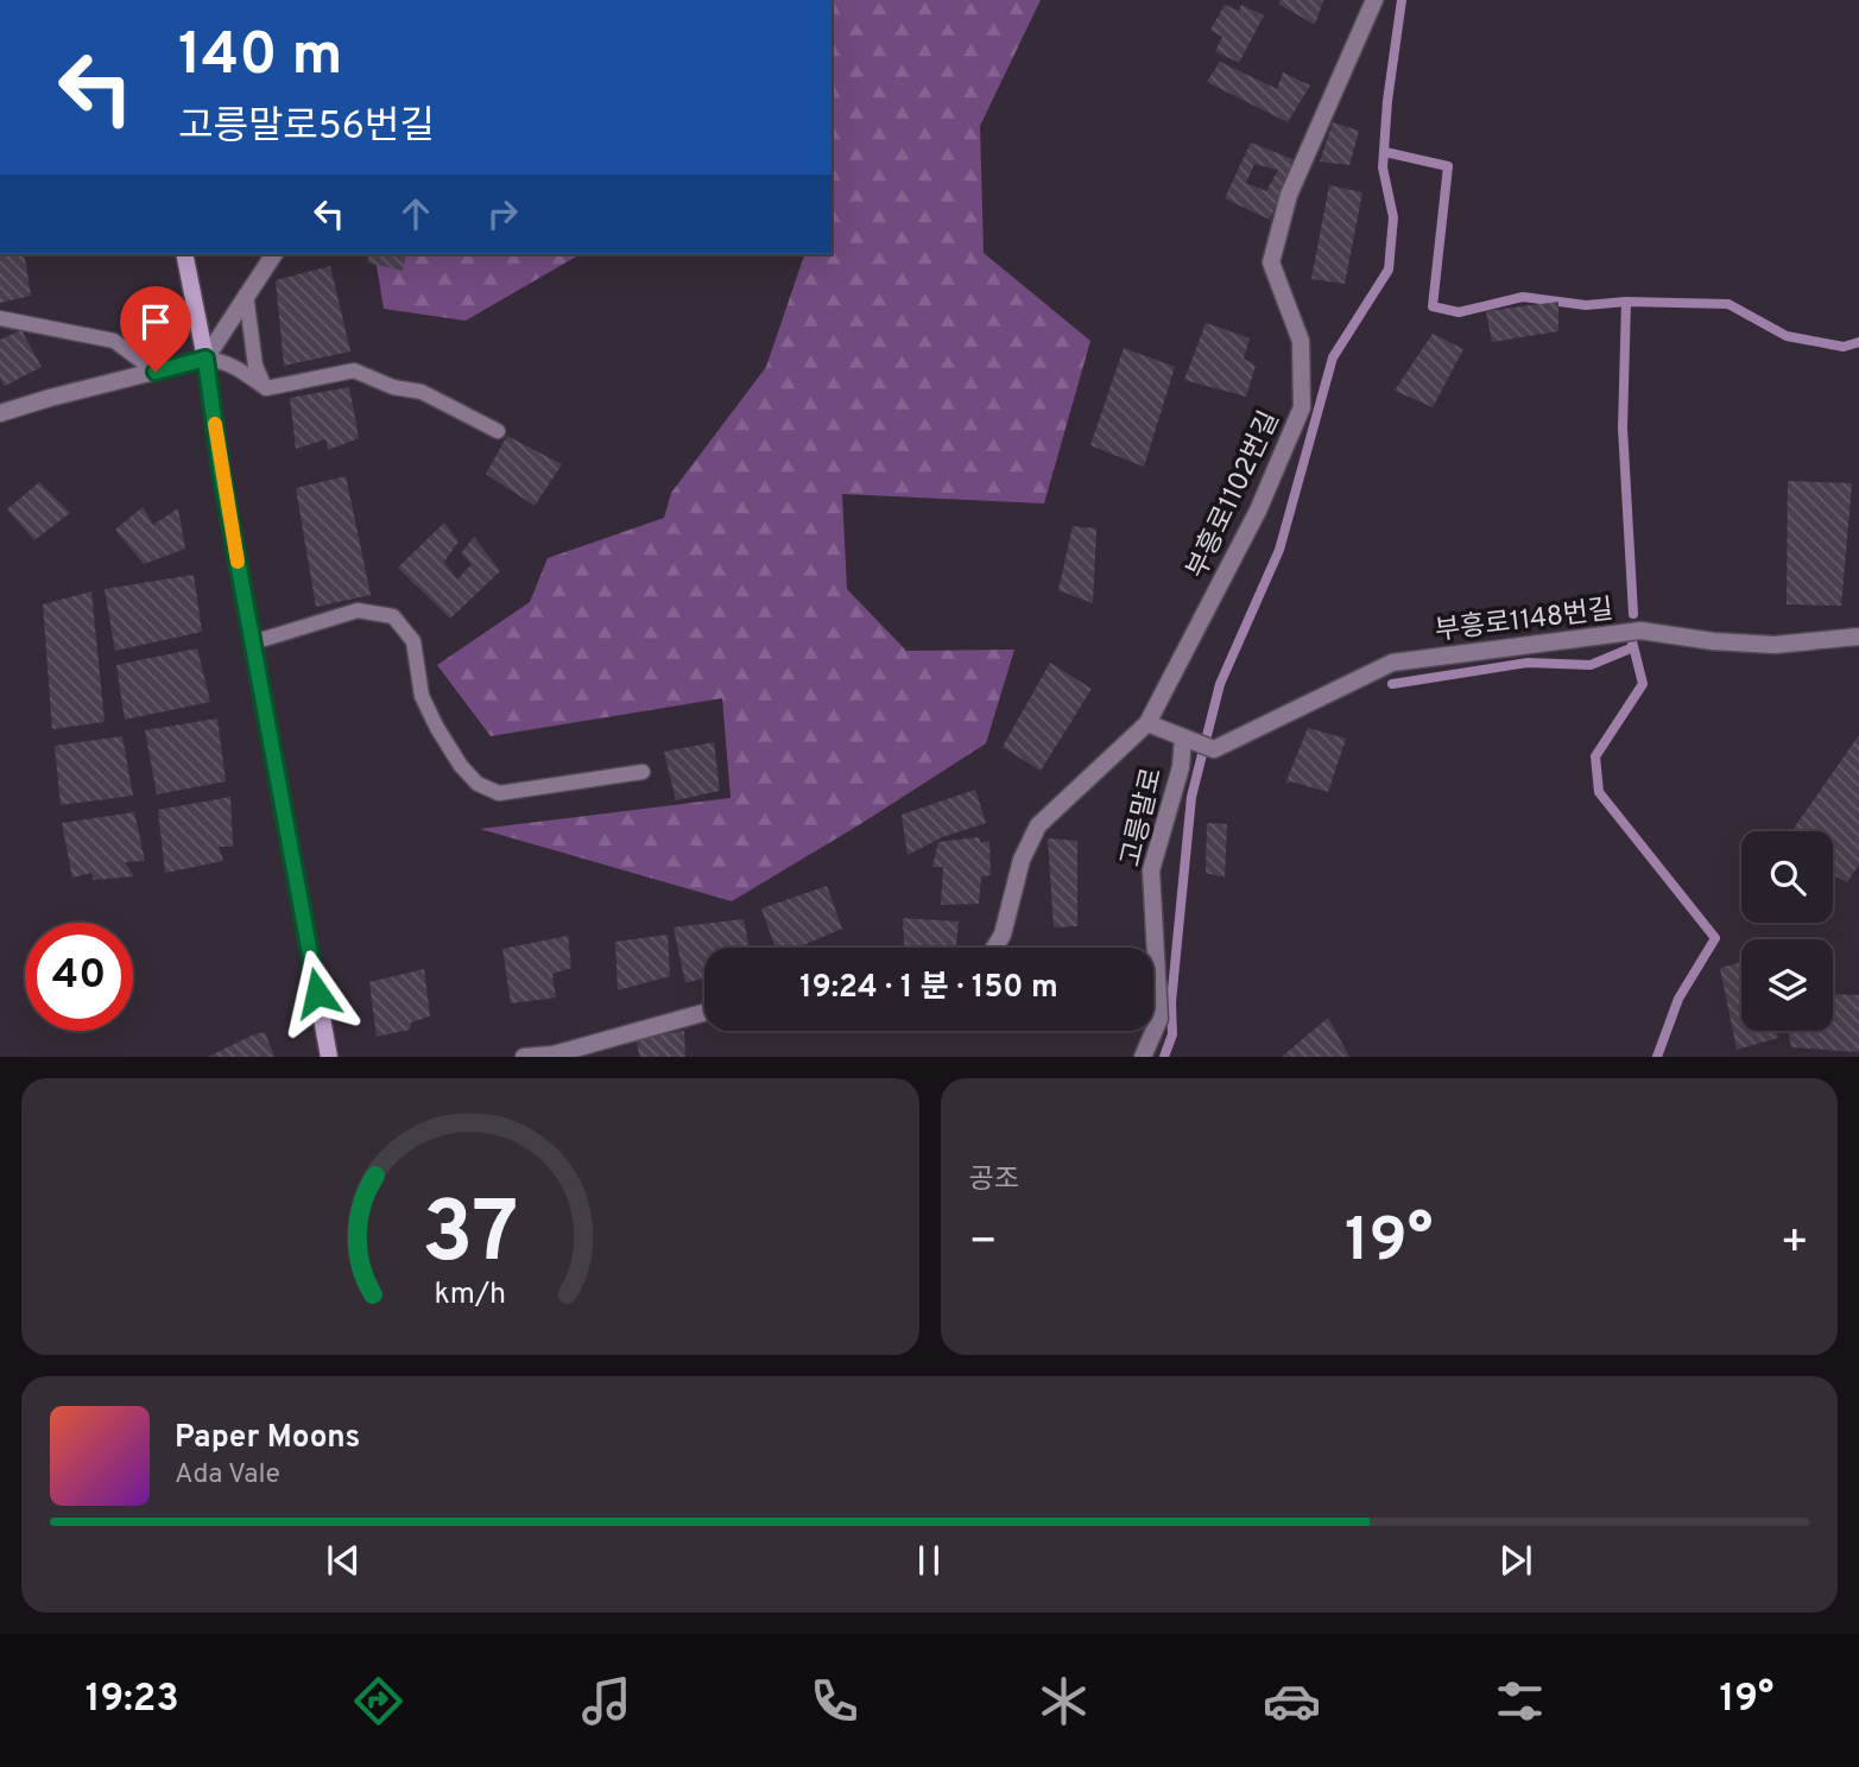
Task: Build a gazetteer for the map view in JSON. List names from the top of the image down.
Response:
{
  "streets": {
    "street": ["부흥로1102번길", "부흥로1148번길", "고릉말로"]
  },
  "crossings": [
    ["부흥로1148번길", "고릉말로"]
  ],
  "page": {
    "turn": ["140 m", "고릉말로56번길"],
    "limit": "40",
    "trip": "19:24 · 1 분 · 150 m",
    "tile": "공조",
    "heat": ["−", "19°", "+"],
    "song": ["Paper Moons", "Ada Vale"],
    "tabs": ["19:23", "19°"],
    "gauge": ["37", "km/h"]
  }
}
